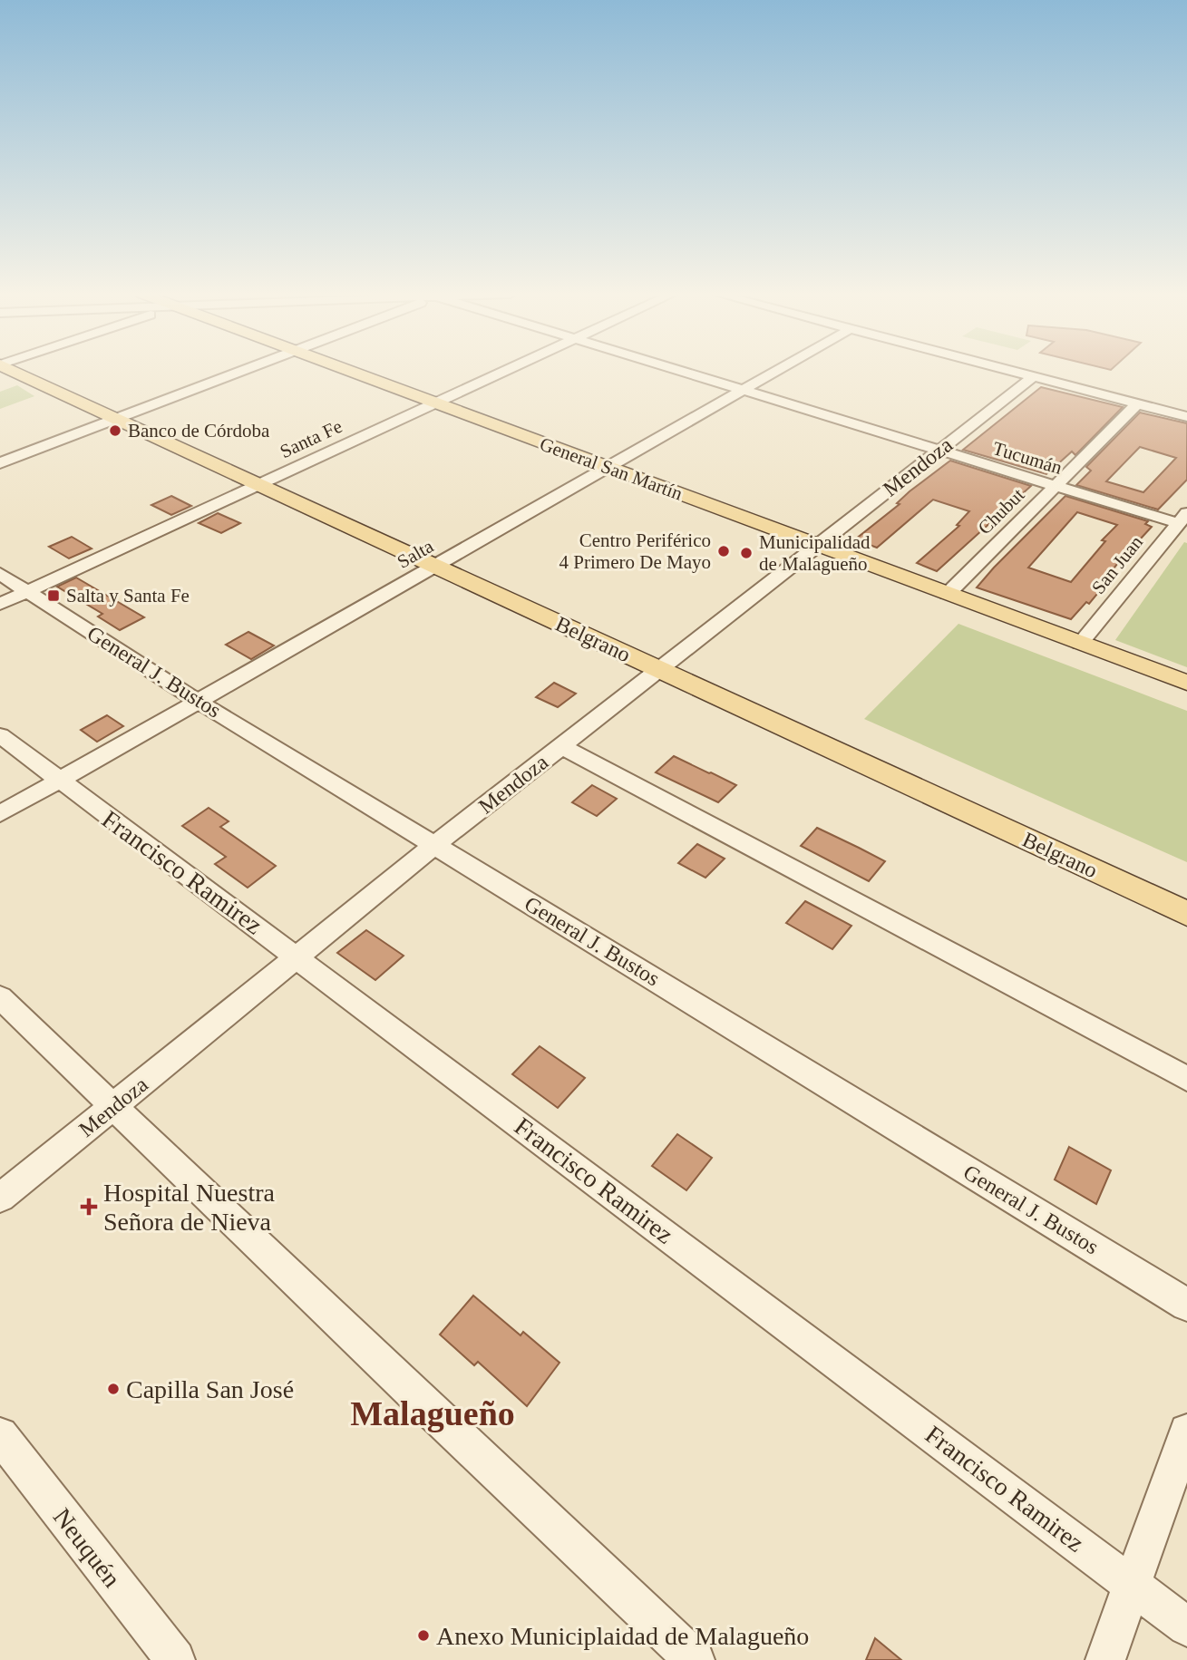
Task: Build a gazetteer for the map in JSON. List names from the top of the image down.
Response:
{
  "streets": {
    "main road": ["General San Martín", "Belgrano"],
    "street": [
      "Santa Fe",
      "Tucumán",
      "Mendoza",
      "Chubut",
      "Salta",
      "San Juan",
      "General J. Bustos",
      "Francisco Ramirez",
      "Neuquén"
    ]
  },
  "crossings": [
    ["Santa Fe", "General San Martín"],
    ["Santa Fe", "Belgrano"],
    ["Santa Fe", "General J. Bustos"],
    ["Tucumán", "Mendoza"],
    ["Tucumán", "Chubut"],
    ["Tucumán", "Salta"],
    ["Tucumán", "San Juan"],
    ["Mendoza", "General San Martín"],
    ["Mendoza", "Belgrano"],
    ["Mendoza", "General J. Bustos"],
    ["Mendoza", "Francisco Ramirez"],
    ["General San Martín", "Chubut"],
    ["General San Martín", "Salta"],
    ["General San Martín", "San Juan"],
    ["Salta", "Belgrano"],
    ["Salta", "General J. Bustos"],
    ["Salta", "Francisco Ramirez"]
  ],
  "districts": ["Malagueño"],
  "places": {
    "other": [
      "Banco de Córdoba",
      "Centro Periférico 4 Primero De Mayo",
      "Municipalidad de Malagueño",
      "Capilla San José",
      "Anexo Municiplaidad de Malagueño"
    ],
    "transit": ["Salta y Santa Fe"],
    "health": ["Hospital Nuestra Señora de Nieva"]
  }
}
